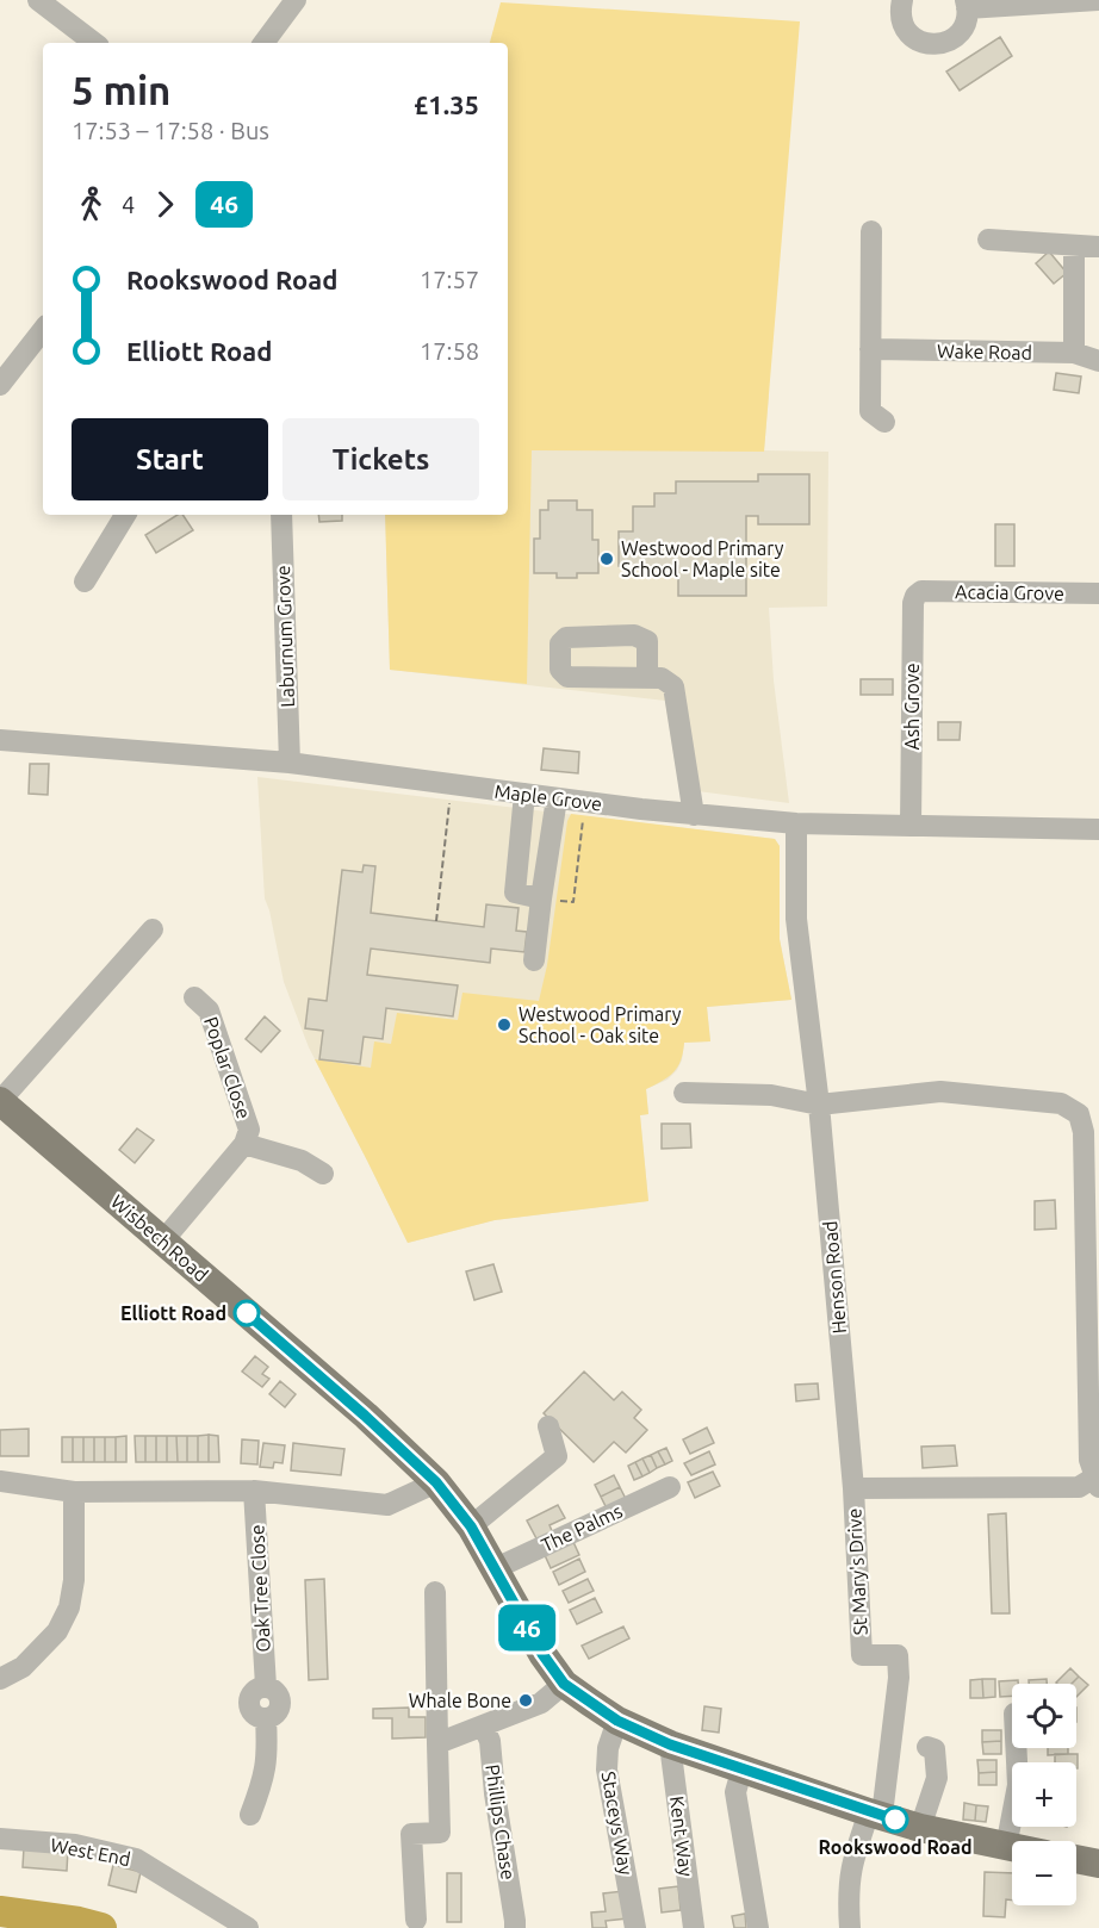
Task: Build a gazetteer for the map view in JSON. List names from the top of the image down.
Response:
{
  "streets": {
    "main road": ["Wisbech Road"],
    "street": [
      "Wake Road",
      "Acacia Grove",
      "Laburnum Grove",
      "Ash Grove",
      "Maple Grove",
      "Poplar Close",
      "Henson Road",
      "The Palms",
      "St Mary's Drive",
      "Oak Tree Close",
      "Phillips Chase",
      "Staceys Way",
      "Kent Way",
      "West End"
    ]
  },
  "crossings": [
    ["Acacia Grove", "Ash Grove"],
    ["Laburnum Grove", "Maple Grove"],
    ["Ash Grove", "Maple Grove"],
    ["Maple Grove", "Henson Road"],
    ["Poplar Close", "Wisbech Road"],
    ["Wisbech Road", "The Palms"],
    ["Wisbech Road", "St Mary's Drive"],
    ["Wisbech Road", "Staceys Way"],
    ["Wisbech Road", "Kent Way"],
    ["Henson Road", "St Mary's Drive"]
  ],
  "places": [
    "Westwood Primary School - Maple site",
    "Westwood Primary School - Oak site",
    "Elliott Road",
    "Whale Bone",
    "Rookswood Road"
  ],
  "lines": ["bus line 46"],
  "page": {
    "on_map": "46",
    "heading": ["5 min", "17:53 – 17:58 · Bus", "£1.35"],
    "legs": ["4", "46"],
    "list": [
      {
        "name": "Rookswood Road",
        "value": "17:57"
      },
      {
        "name": "Elliott Road",
        "value": "17:58"
      }
    ],
    "buttons": ["Start", "Tickets"],
    "map_buttons": ["+", "−"]
  }
}
